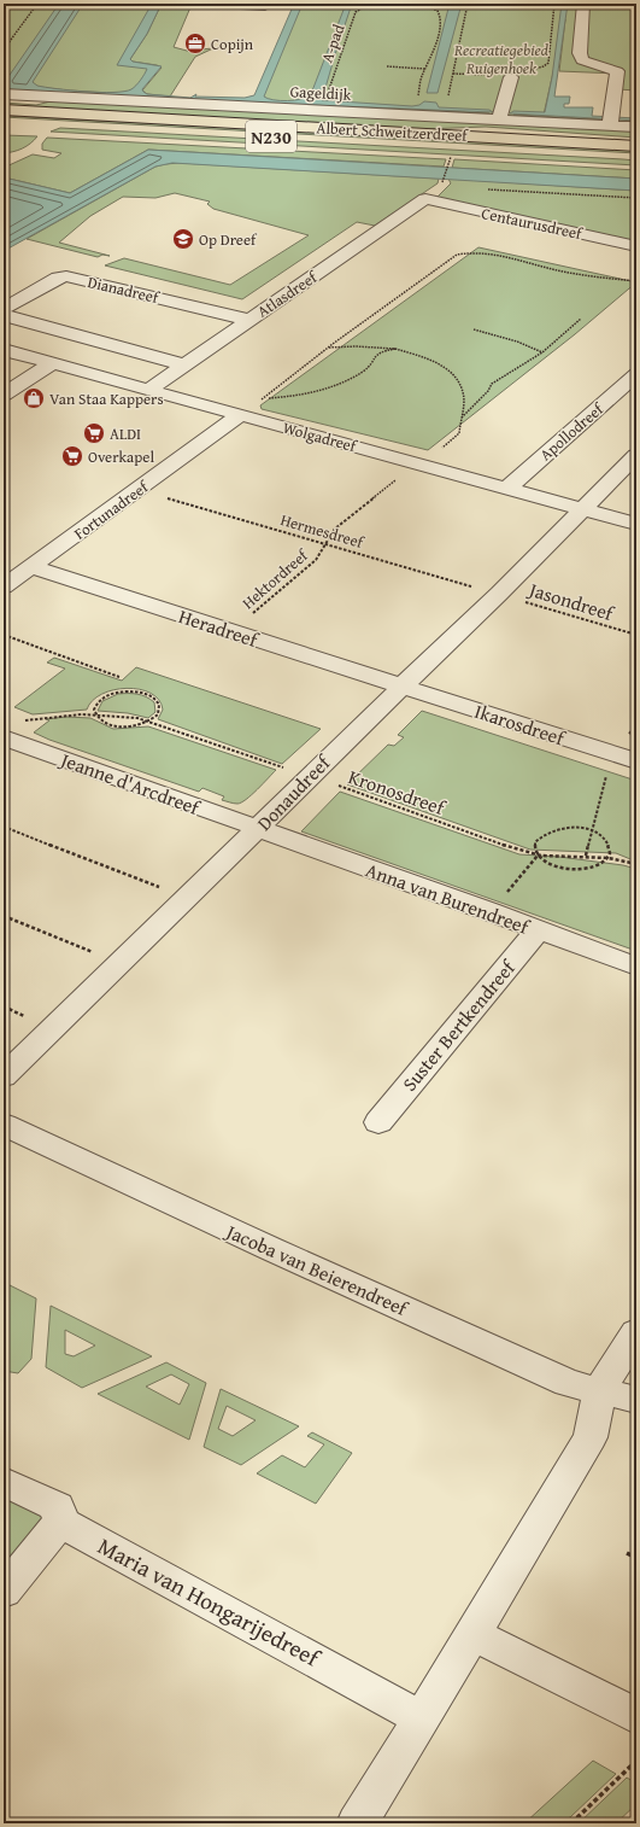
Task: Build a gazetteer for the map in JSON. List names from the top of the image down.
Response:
{
  "streets": {
    "highway": ["Albert Schweitzerdreef", "N230"],
    "street": [
      "Gageldijk",
      "Centaurusdreef",
      "Dianadreef",
      "Atlasdreef",
      "Apollodreef",
      "Wolgadreef",
      "Fortunadreef",
      "Heradreef",
      "Ikarosdreef",
      "Jeanne d'Arcdreef",
      "Donaudreef",
      "Anna van Burendreef",
      "Suster Bertkendreef",
      "Jacoba van Beierendreef",
      "Maria van Hongarijedreef"
    ],
    "path": [
      "A-pad",
      "Hermesdreef",
      "Hektordreef",
      "Jasondreef",
      "Kronosdreef"
    ]
  },
  "crossings": [
    ["Centaurusdreef", "Atlasdreef"],
    ["Dianadreef", "Atlasdreef"],
    ["Atlasdreef", "Wolgadreef"],
    ["Apollodreef", "Wolgadreef"],
    ["Wolgadreef", "Fortunadreef"],
    ["Wolgadreef", "Hektordreef"],
    ["Wolgadreef", "Donaudreef"],
    ["Fortunadreef", "Hermesdreef"],
    ["Fortunadreef", "Heradreef"],
    ["Hermesdreef", "Hektordreef"],
    ["Hermesdreef", "Jasondreef"],
    ["Hermesdreef", "Donaudreef"],
    ["Hektordreef", "Heradreef"],
    ["Jasondreef", "Donaudreef"],
    ["Heradreef", "Ikarosdreef"],
    ["Heradreef", "Donaudreef"],
    ["Ikarosdreef", "Donaudreef"],
    ["Jeanne d'Arcdreef", "Kronosdreef"],
    ["Jeanne d'Arcdreef", "Donaudreef"],
    ["Jeanne d'Arcdreef", "Anna van Burendreef"],
    ["Kronosdreef", "Donaudreef"],
    ["Donaudreef", "Anna van Burendreef"],
    ["Anna van Burendreef", "Suster Bertkendreef"]
  ],
  "parks": ["Recreatiegebied Ruigenhoek"],
  "places": {
    "office": ["Copijn"],
    "school or university": ["Op Dreef"],
    "shop": ["Van Staa Kappers"],
    "supermarket": ["ALDI", "Overkapel"]
  }
}
